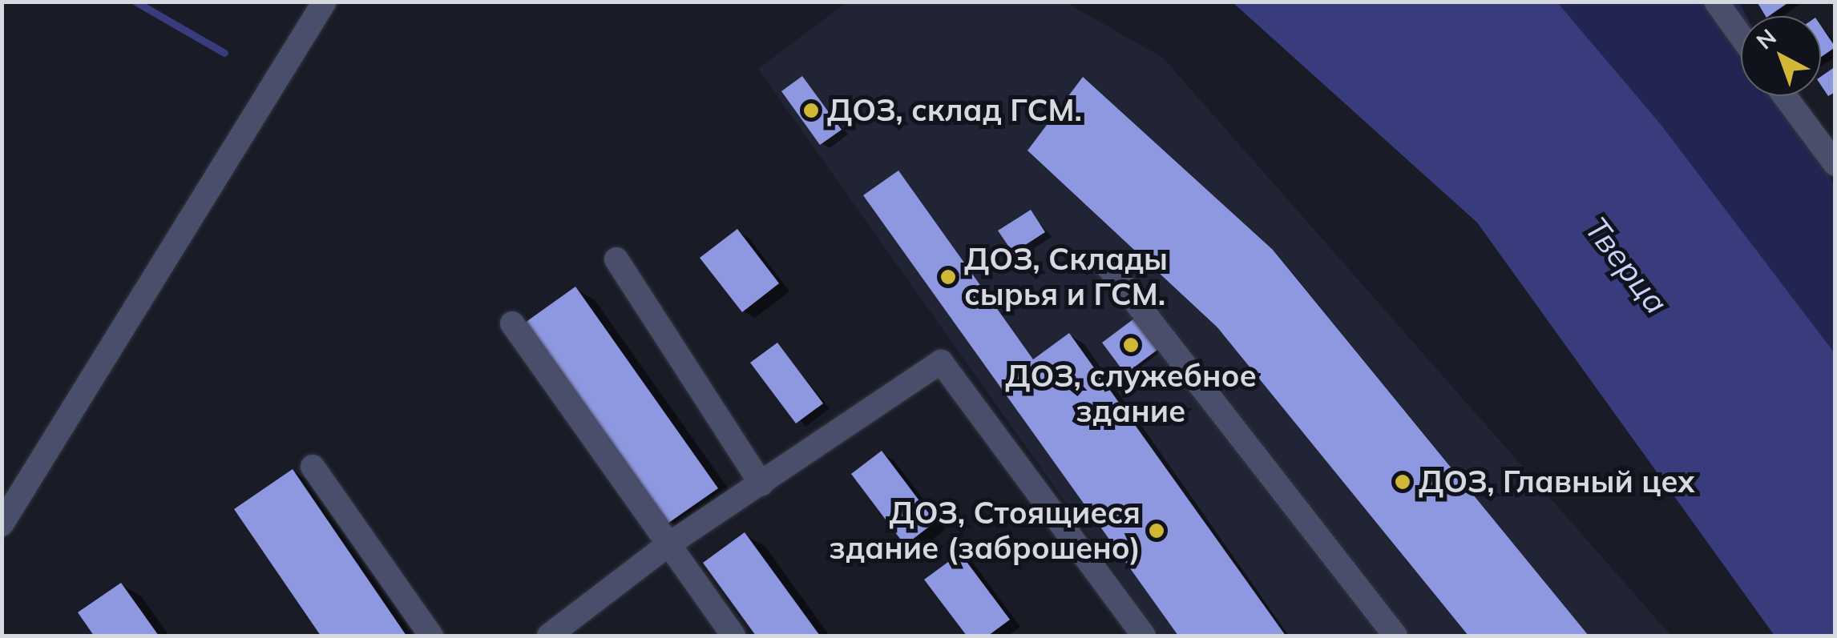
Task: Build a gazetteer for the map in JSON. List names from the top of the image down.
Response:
{
  "water": ["Тверца"],
  "places": [
    "ДОЗ, склад ГСМ.",
    "ДОЗ, Склады сырья и ГСМ.",
    "ДОЗ, служебное здание",
    "ДОЗ, Главный цех",
    "ДОЗ, Стоящиеся здание (заброшено)"
  ],
  "north": "top left"
}
